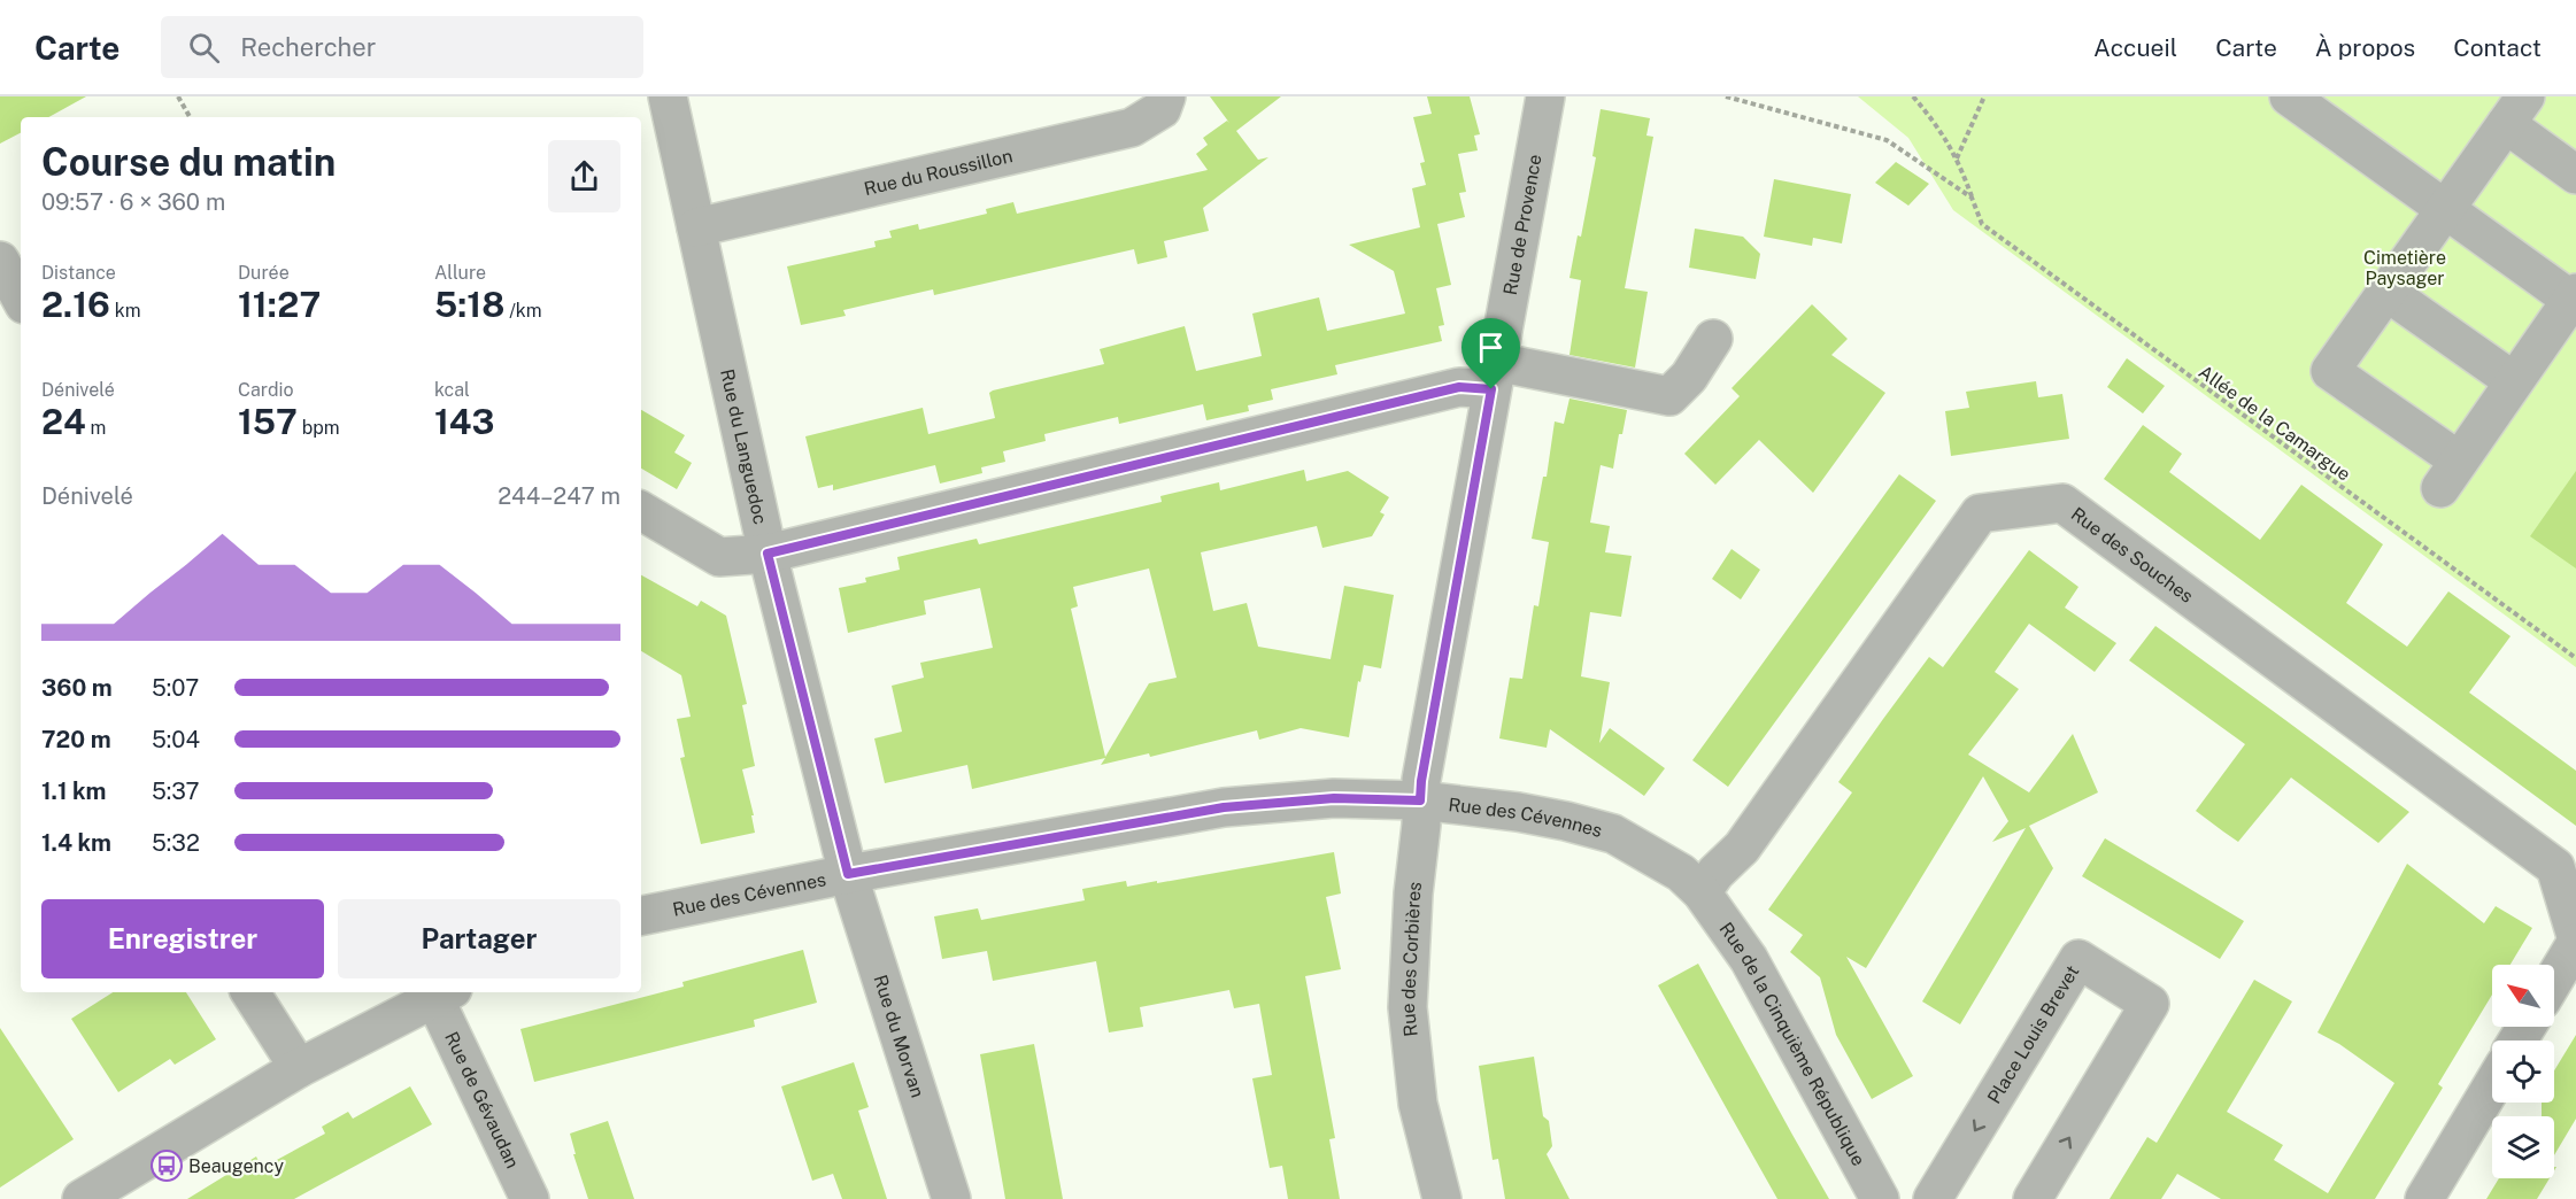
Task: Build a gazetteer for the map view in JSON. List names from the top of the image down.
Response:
{
  "streets": {
    "street": [
      "Rue du Roussillon",
      "Rue de Provence",
      "Rue du Languedoc",
      "Rue des Souches",
      "Rue des Cévennes",
      "Rue des Corbières",
      "Place Louis Brevet",
      "Rue du Morvan",
      "Rue de la Cinquième République",
      "Rue de Gévaudan"
    ],
    "path": ["Allée de la Camargue"]
  },
  "crossings": [
    ["Rue du Roussillon", "Rue du Languedoc"],
    ["Rue de Provence", "Rue des Cévennes"],
    ["Rue de Provence", "Rue des Corbières"],
    ["Rue du Languedoc", "Rue des Cévennes"],
    ["Rue du Languedoc", "Rue du Morvan"],
    ["Rue des Souches", "Rue des Cévennes"],
    ["Rue des Souches", "Rue de la Cinquième République"],
    ["Rue des Cévennes", "Rue des Corbières"],
    ["Rue des Cévennes", "Rue du Morvan"],
    ["Rue des Cévennes", "Rue de la Cinquième République"]
  ],
  "parks": ["Cimetière Paysager"],
  "places": {
    "bus stop": ["Beaugency"]
  },
  "north": "top left",
  "page": {
    "header": "Carte",
    "search": "Rechercher",
    "nav": [
      "Accueil",
      "Carte",
      "À propos",
      "Contact"
    ],
    "heading": ["Course du matin", "09:57 · 6 × 360 m"],
    "stats": [
      ["Distance", "2.16 km"],
      ["Durée", "11:27"],
      ["Allure", "5:18 /km"],
      ["Dénivelé", "24 m"],
      ["Cardio", "157 bpm"],
      ["kcal", "143"]
    ],
    "chart": ["Dénivelé", "244–247 m"],
    "list": [
      {
        "name": "360 m",
        "note": "5:07"
      },
      {
        "name": "720 m",
        "note": "5:04"
      },
      {
        "name": "1.1 km",
        "note": "5:37"
      },
      {
        "name": "1.4 km",
        "note": "5:32"
      }
    ],
    "buttons": ["Enregistrer", "Partager"]
  }
}
